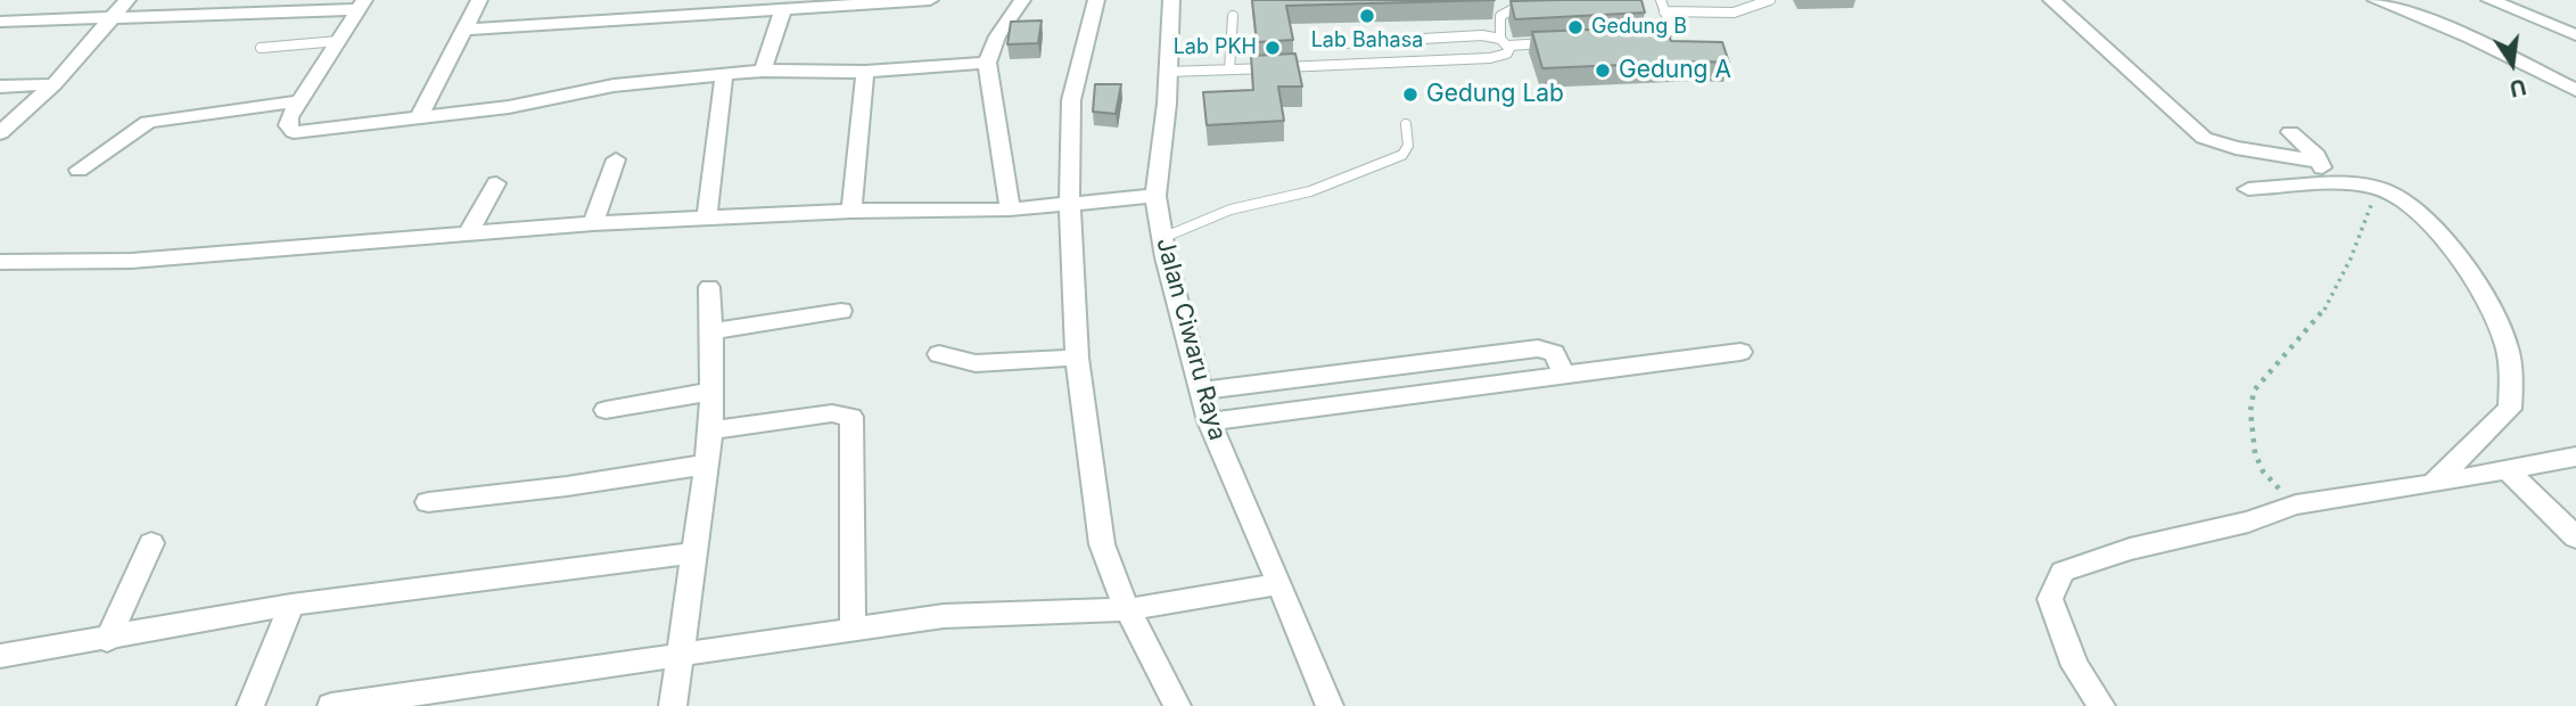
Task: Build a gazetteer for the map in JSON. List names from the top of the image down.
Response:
{
  "streets": {
    "street": ["Jalan Ciwaru Raya"]
  },
  "places": [
    "Lab Bahasa",
    "Gedung B",
    "Lab PKH",
    "Gedung A",
    "Gedung Lab"
  ],
  "north": "bottom"
}
